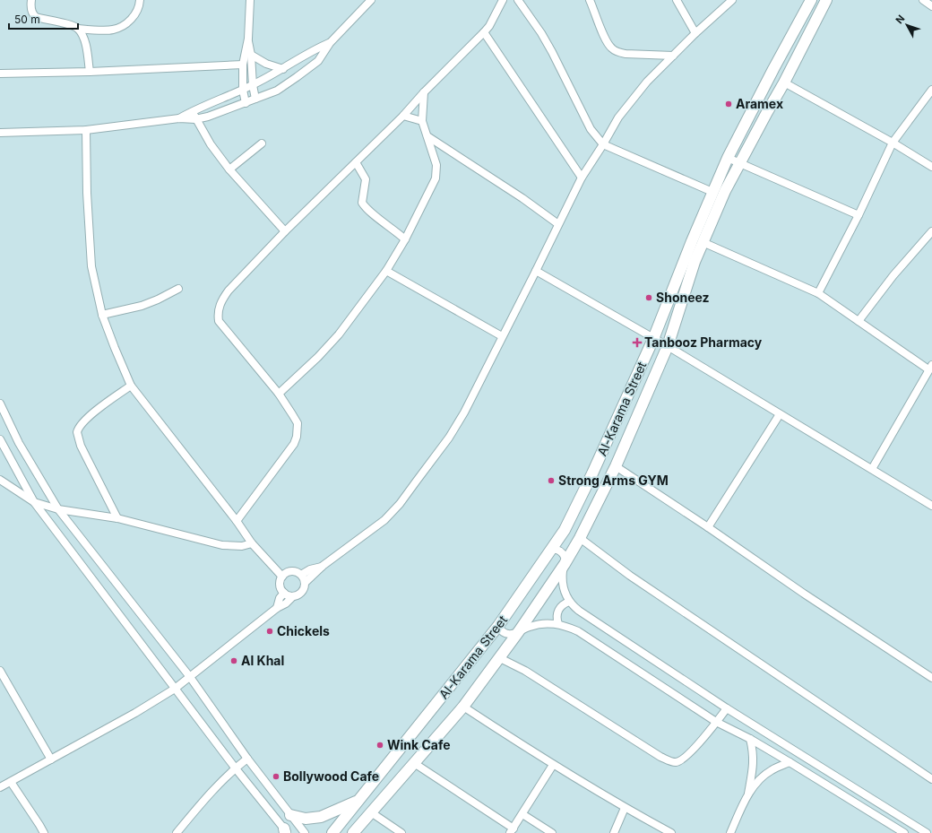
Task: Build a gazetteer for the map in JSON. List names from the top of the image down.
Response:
{
  "streets": {
    "street": ["Al-Karama Street"]
  },
  "places": {
    "other": [
      "Aramex",
      "Shoneez",
      "Strong Arms GYM",
      "Chickels",
      "Al Khal",
      "Wink Cafe",
      "Bollywood Cafe"
    ],
    "health": ["Tanbooz Pharmacy"]
  },
  "scale_bar": "50 m",
  "north": "top left"
}
